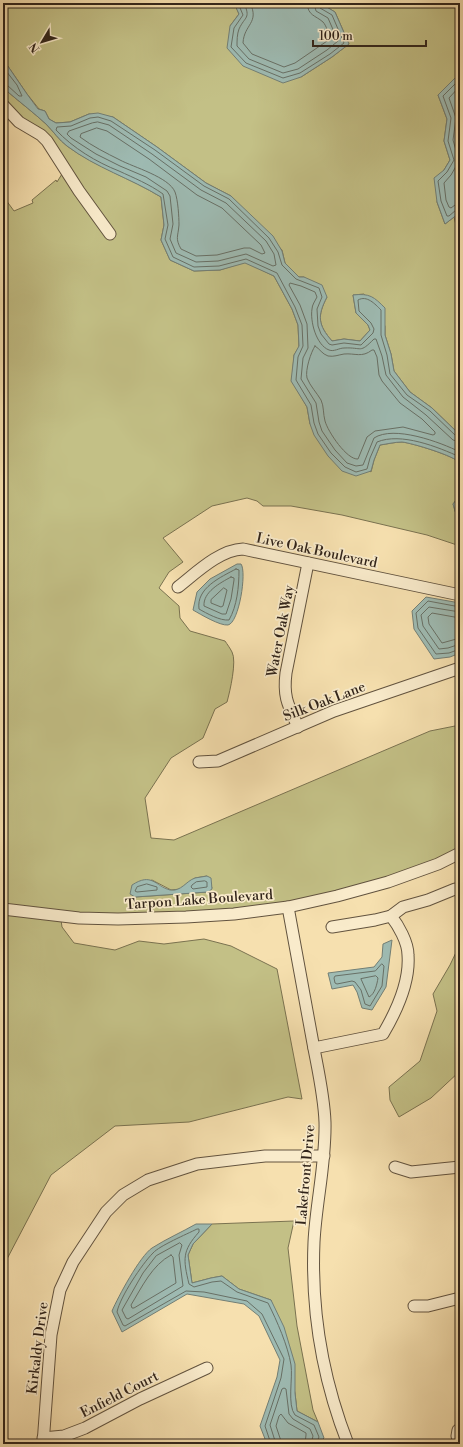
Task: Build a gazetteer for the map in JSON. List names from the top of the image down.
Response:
{
  "streets": {
    "street": [
      "Live Oak Boulevard",
      "Water Oak Way",
      "Silk Oak Lane",
      "Tarpon Lake Boulevard",
      "Lakefront Drive",
      "Kirkaldy Drive",
      "Enfield Court"
    ]
  },
  "crossings": [
    ["Live Oak Boulevard", "Water Oak Way"],
    ["Water Oak Way", "Silk Oak Lane"],
    ["Tarpon Lake Boulevard", "Lakefront Drive"],
    ["Lakefront Drive", "Kirkaldy Drive"],
    ["Kirkaldy Drive", "Enfield Court"]
  ],
  "scale_bar": "100 m",
  "north": "bottom left"
}
